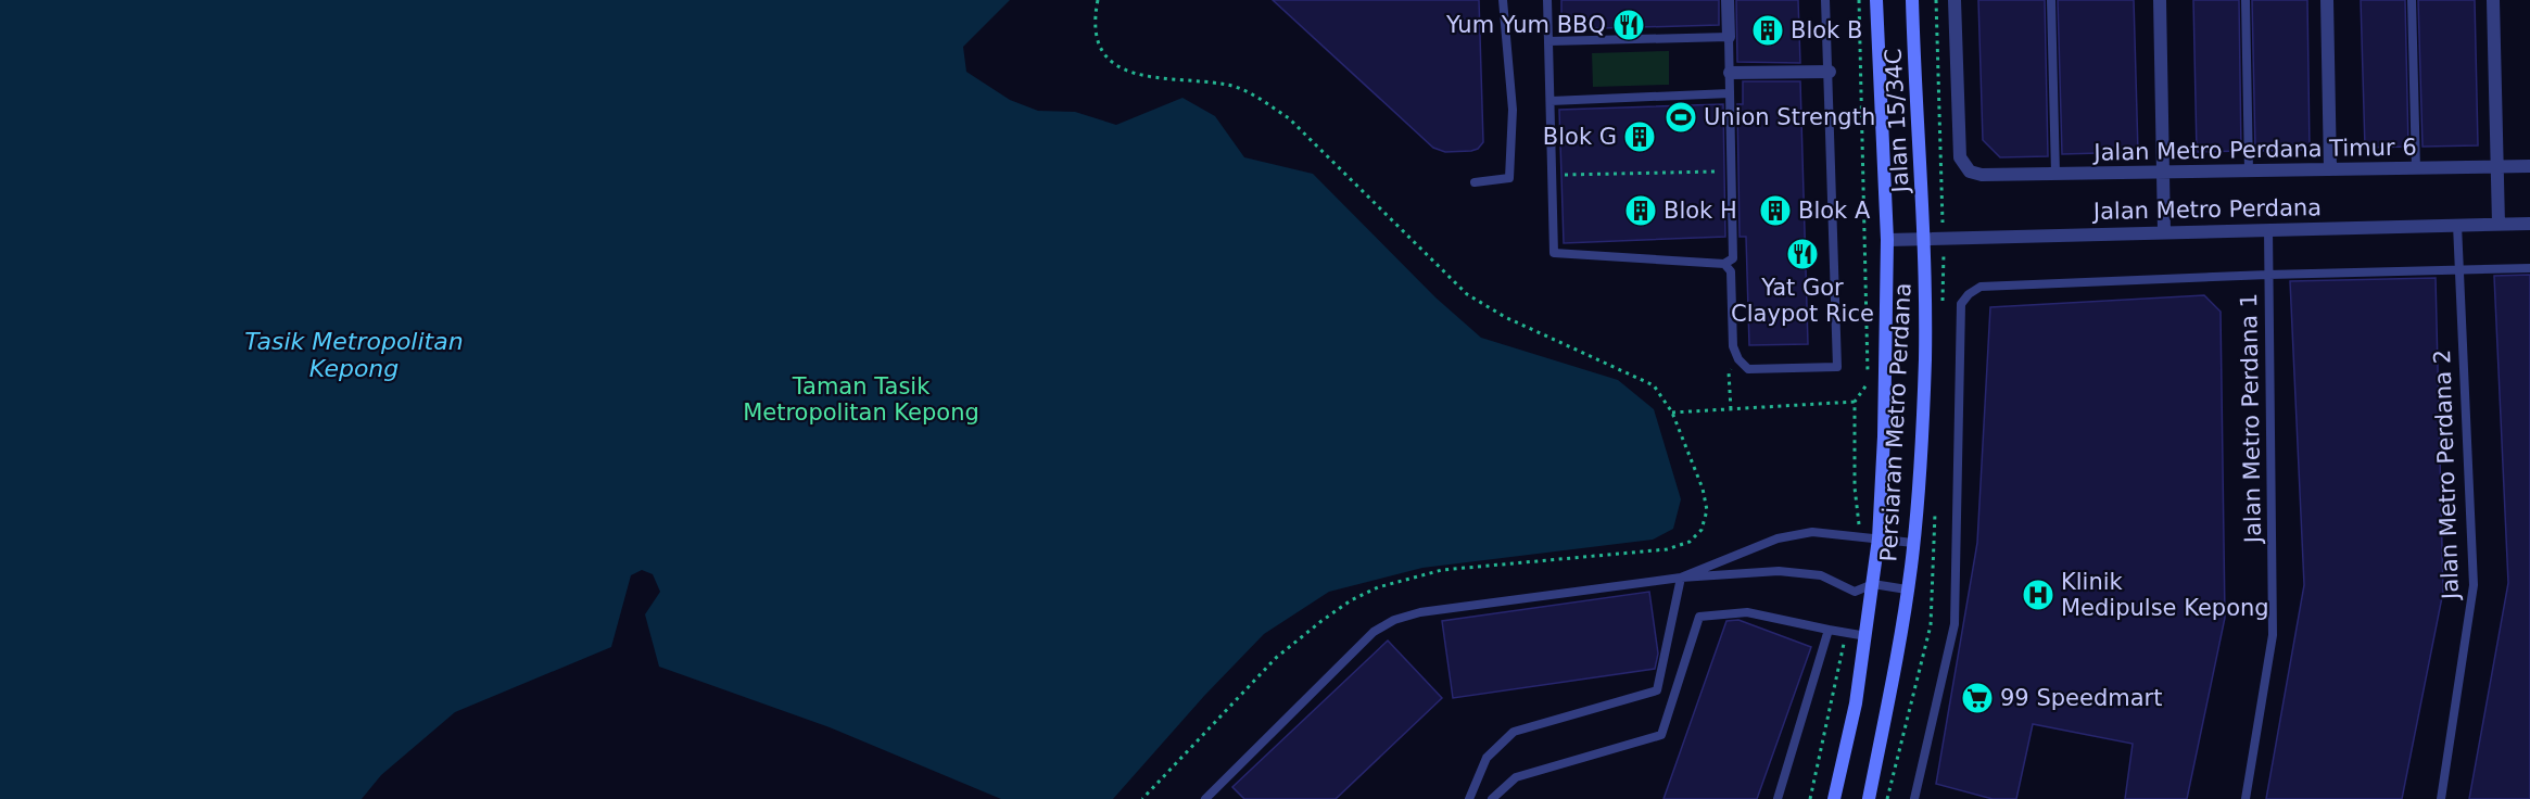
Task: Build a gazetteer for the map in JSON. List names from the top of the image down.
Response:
{
  "streets": {
    "street": [
      "Jalan 15/34C",
      "Jalan Metro Perdana Timur 6",
      "Jalan Metro Perdana",
      "Persiaran Metro Perdana"
    ],
    "lane": ["Jalan Metro Perdana 1", "Jalan Metro Perdana 2"]
  },
  "crossings": [
    ["Jalan 15/34C", "Jalan Metro Perdana"],
    ["Jalan 15/34C", "Persiaran Metro Perdana"],
    ["Jalan Metro Perdana", "Jalan Metro Perdana 1"],
    ["Jalan Metro Perdana", "Persiaran Metro Perdana"],
    ["Jalan Metro Perdana", "Jalan Metro Perdana 2"]
  ],
  "water": ["Tasik Metropolitan Kepong"],
  "parks": ["Taman Tasik Metropolitan Kepong"],
  "places": {
    "restaurant": ["Yum Yum BBQ", "Yat Gor Claypot Rice"],
    "building": [
      "Blok B",
      "Blok G",
      "Blok H",
      "Blok A"
    ],
    "sports": ["Union Strength"],
    "hospital": ["Klinik Medipulse Kepong"],
    "supermarket": ["99 Speedmart"]
  }
}
